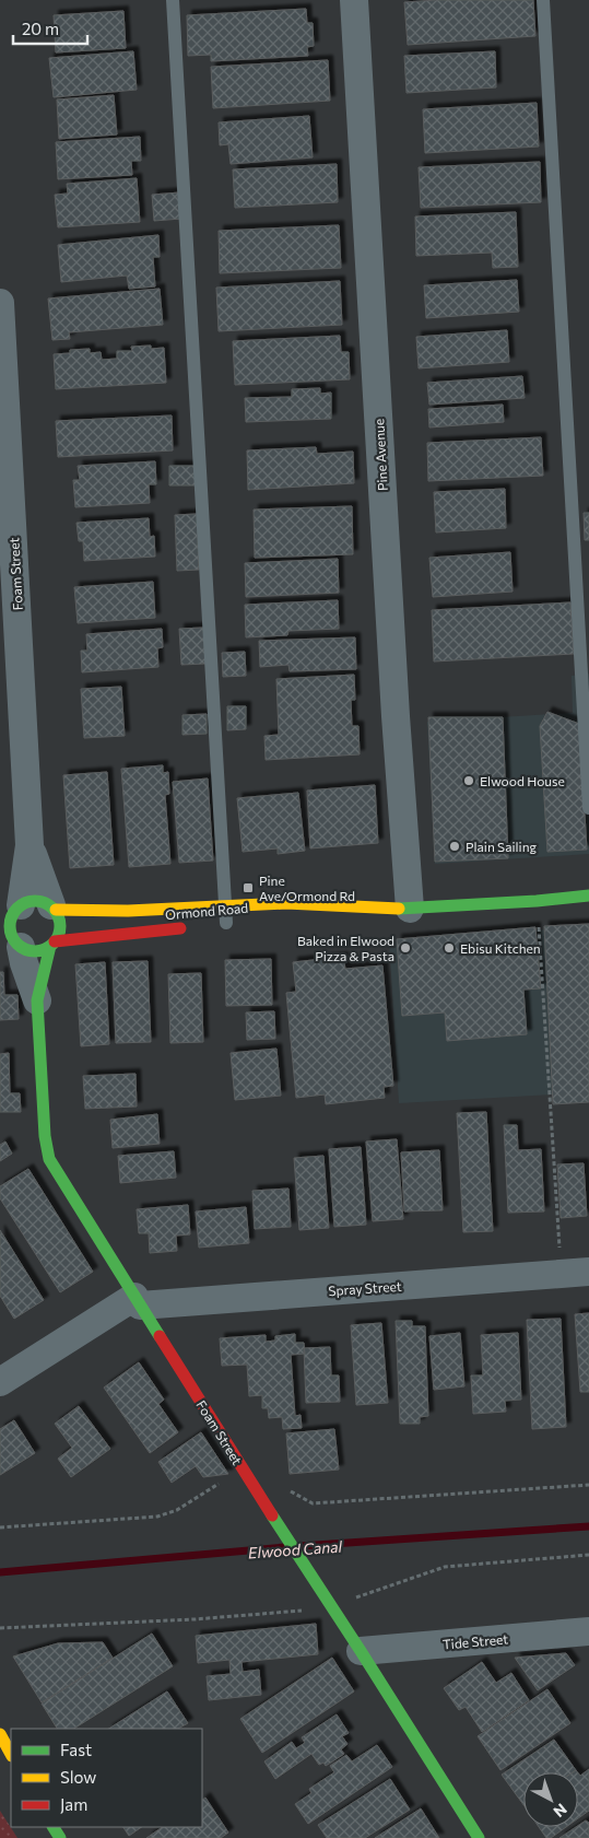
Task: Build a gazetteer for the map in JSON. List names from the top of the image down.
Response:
{
  "streets": {
    "street": [
      "Pine Avenue",
      "Foam Street",
      "Ormond Road",
      "Spray Street",
      "Tide Street"
    ]
  },
  "crossings": [
    ["Pine Avenue", "Ormond Road"],
    ["Foam Street", "Ormond Road"],
    ["Foam Street", "Spray Street"],
    ["Foam Street", "Tide Street"]
  ],
  "water": ["Elwood Canal"],
  "places": {
    "other": [
      "Elwood House",
      "Plain Sailing",
      "Baked in Elwood Pizza & Pasta",
      "Ebisu Kitchen"
    ],
    "transit": ["Pine Ave/Ormond Rd"]
  },
  "legend": ["Fast", "Slow", "Jam"],
  "scale_bar": "20 m",
  "north": "bottom right"
}
